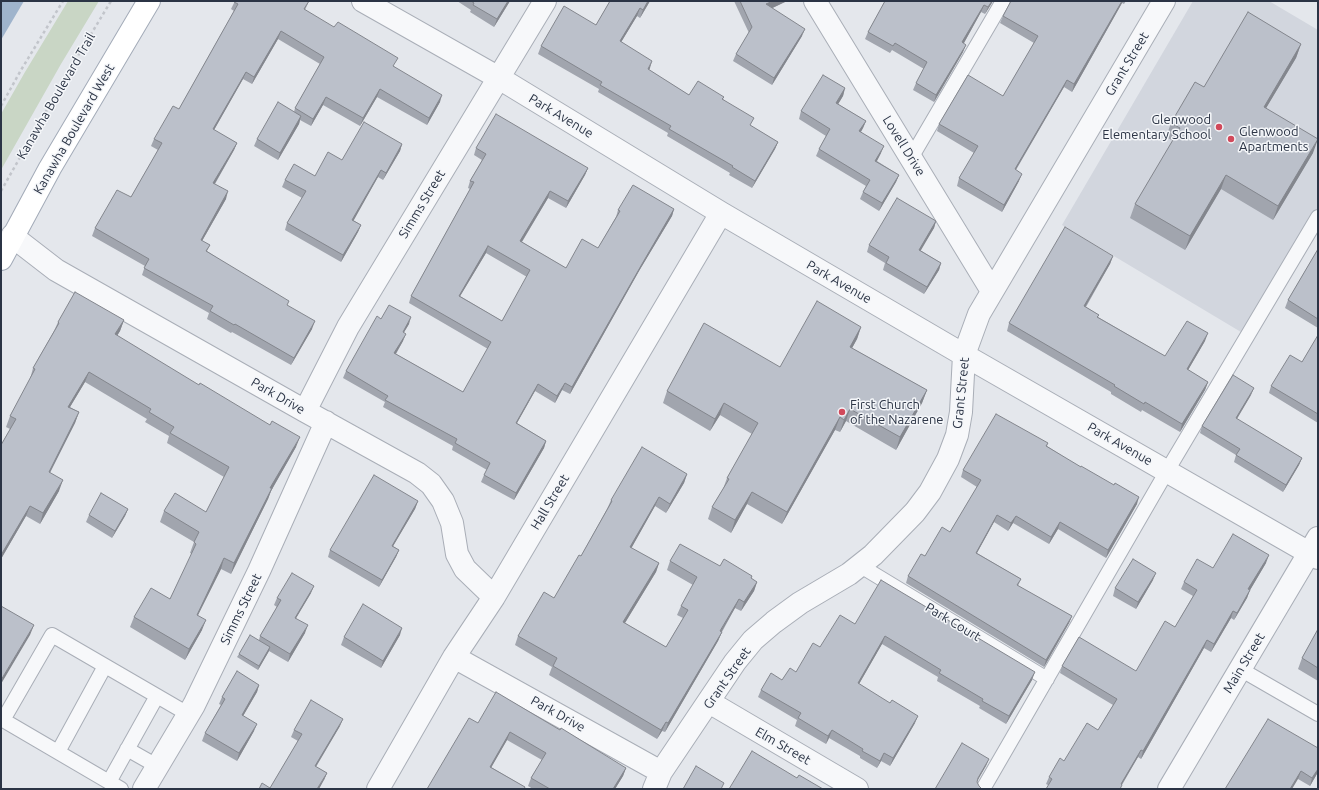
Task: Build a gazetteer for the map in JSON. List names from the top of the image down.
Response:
{
  "streets": {
    "main road": ["Kanawha Boulevard West"],
    "street": [
      "Grant Street",
      "Park Avenue",
      "Lovell Drive",
      "Simms Street",
      "Park Drive",
      "Hall Street",
      "Main Street",
      "Elm Street"
    ],
    "lane": ["Park Court"],
    "path": ["Kanawha Boulevard Trail"]
  },
  "crossings": [
    ["Grant Street", "Park Avenue"],
    ["Grant Street", "Lovell Drive"],
    ["Grant Street", "Park Drive"],
    ["Grant Street", "Park Court"],
    ["Grant Street", "Elm Street"],
    ["Park Avenue", "Simms Street"],
    ["Park Avenue", "Hall Street"],
    ["Park Avenue", "Main Street"],
    ["Kanawha Boulevard West", "Park Drive"],
    ["Simms Street", "Park Drive"],
    ["Park Drive", "Hall Street"]
  ],
  "places": ["Glenwood Elementary School", "Glenwood Apartments", "First Church of the Nazarene"]
}
